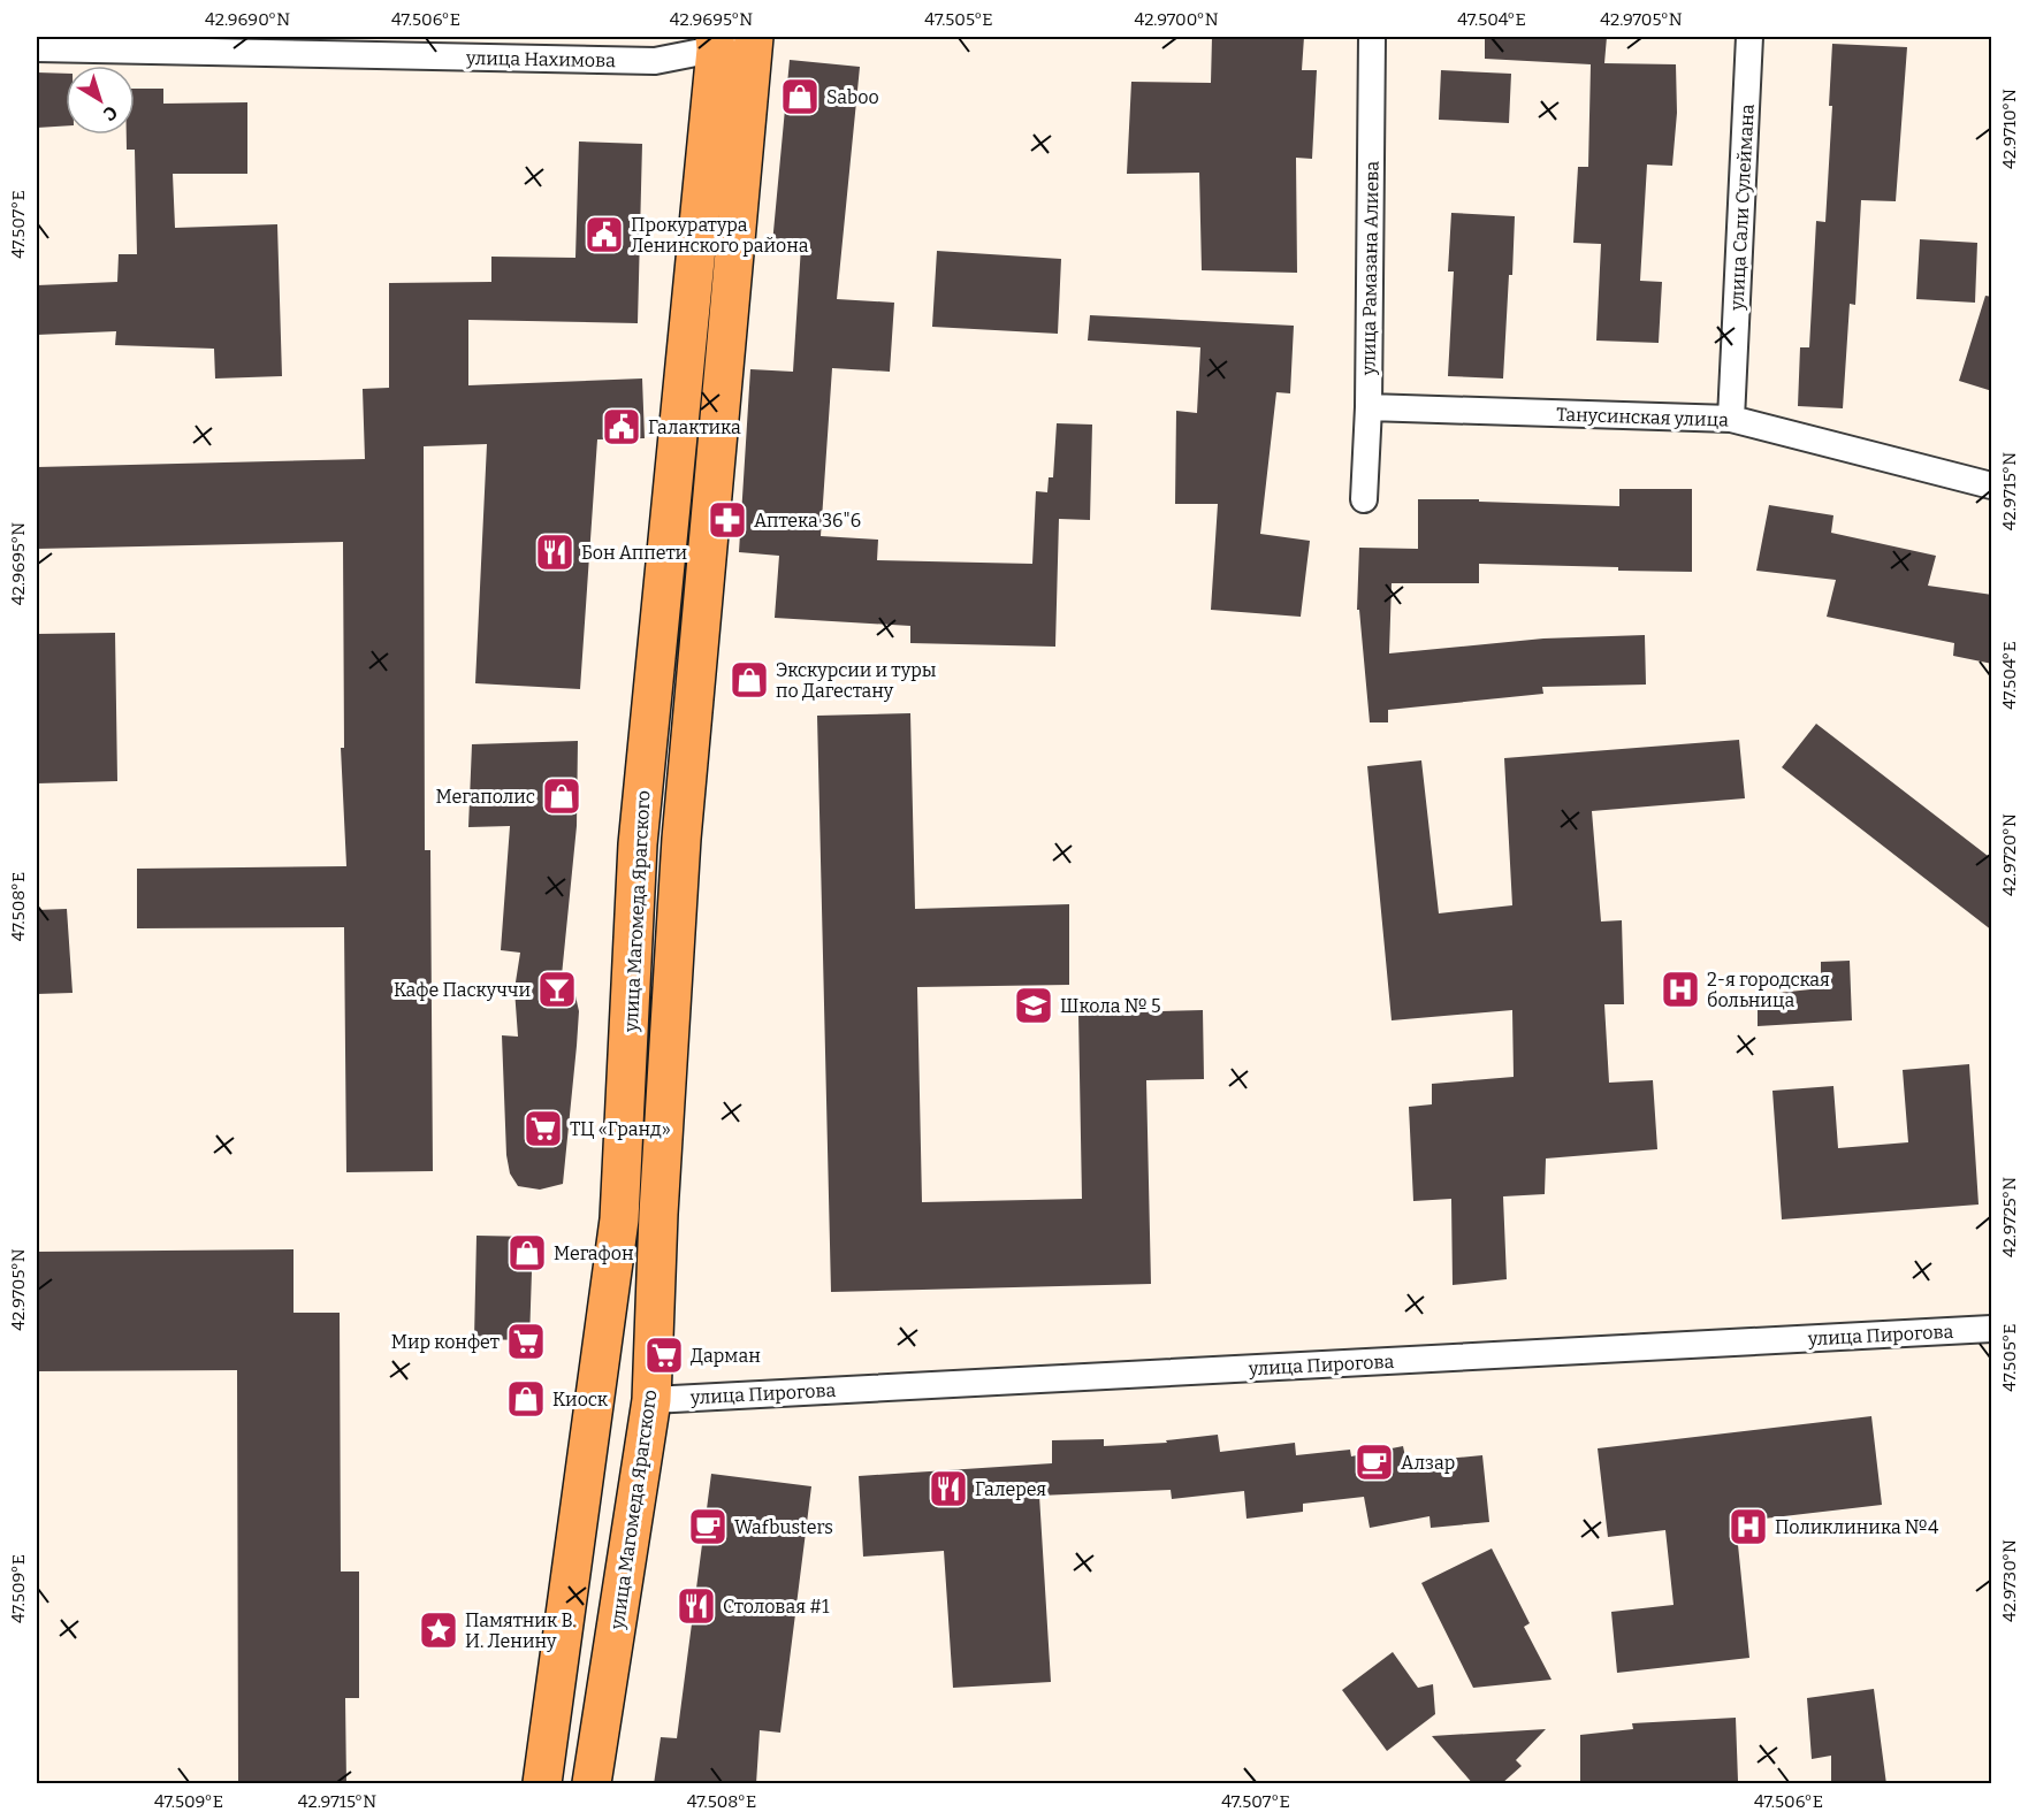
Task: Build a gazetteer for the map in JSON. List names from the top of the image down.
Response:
{
  "streets": {
    "main road": ["улица Магомеда Ярагского"],
    "street": [
      "улица Нахимова",
      "улица Сали Сулеймана",
      "улица Рамазана Алиева",
      "Танусинская улица",
      "улица Пирогова"
    ]
  },
  "crossings": [
    ["улица Нахимова", "улица Магомеда Ярагского"],
    ["улица Сали Сулеймана", "Танусинская улица"],
    ["улица Рамазана Алиева", "Танусинская улица"],
    ["улица Магомеда Ярагского", "улица Пирогова"]
  ],
  "places": {
    "shop": [
      "Saboo",
      "Экскурсии и туры по Дагестану",
      "Мегаполис",
      "Мегафон",
      "Киоск"
    ],
    "public building": ["Прокуратура Ленинского района", "Галактика"],
    "pharmacy": ["Аптека 36\"6"],
    "restaurant": ["Бон Аппети", "Галерея", "Столовая #1"],
    "bar": ["Кафе Паскуччи"],
    "hospital": ["2-я городская больница", "Поликлиника №4"],
    "school or university": ["Школа № 5"],
    "supermarket": ["ТЦ «Гранд»", "Мир конфет", "Дарман"],
    "cafe": ["Алзар", "Wafbusters"],
    "place": ["Памятник В. И. Ленину"]
  },
  "north": "bottom right",
  "coordinates": [
    "42.9690°N",
    "47.506°E",
    "42.9695°N",
    "47.505°E",
    "42.9700°N",
    "47.504°E",
    "42.9705°N",
    "42.9710°N",
    "47.507°E",
    "42.9715°N",
    "42.9720°N",
    "47.508°E",
    "42.9725°N",
    "42.9730°N",
    "47.509°E"
  ]
}
